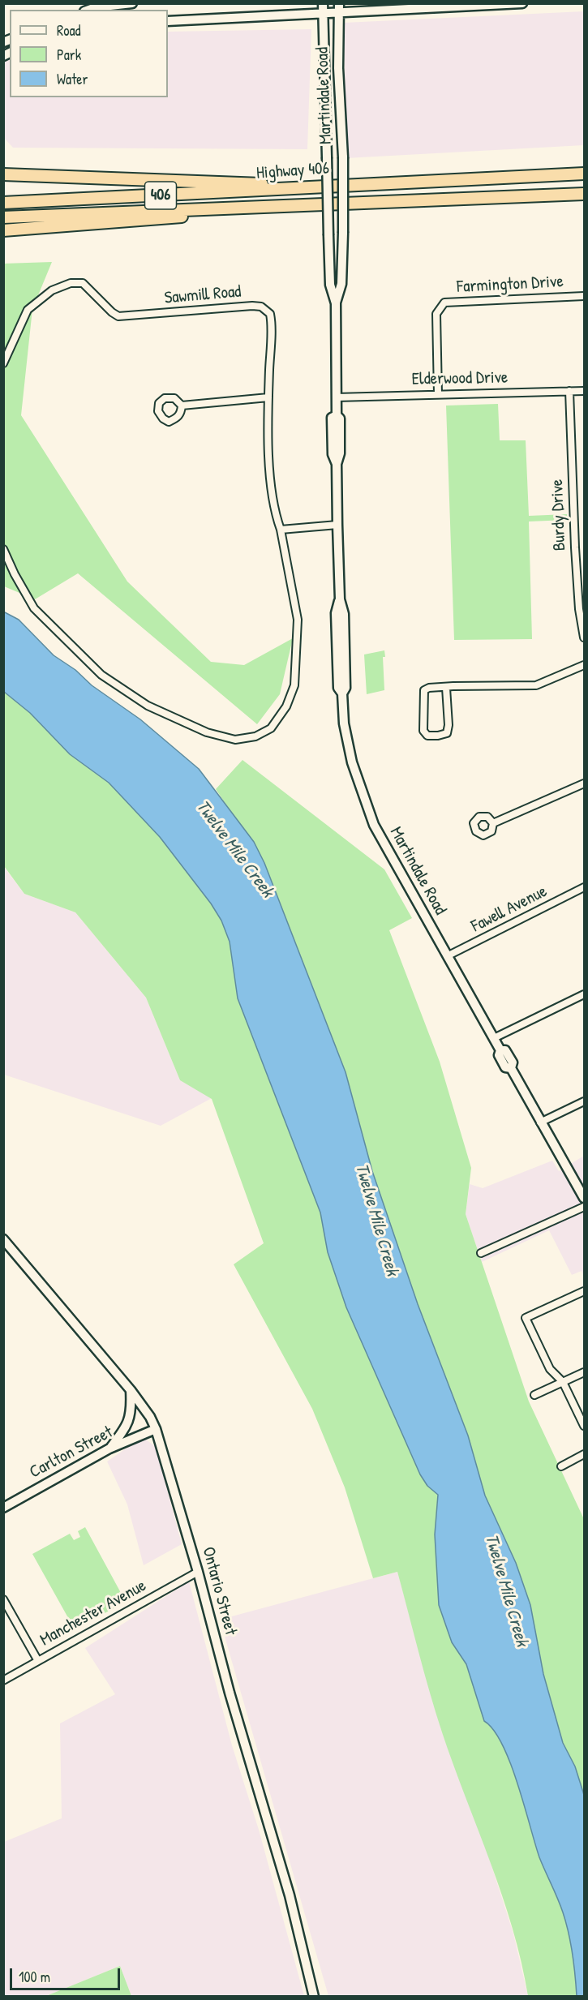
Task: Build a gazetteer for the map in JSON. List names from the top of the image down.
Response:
{
  "streets": {
    "highway": ["Highway 406", "406"],
    "main road": ["Martindale Road", "Carlton Street", "Ontario Street"],
    "street": [
      "Farmington Drive",
      "Sawmill Road",
      "Elderwood Drive",
      "Burdy Drive",
      "Fawell Avenue",
      "Manchester Avenue"
    ]
  },
  "crossings": [
    ["Martindale Road", "Elderwood Drive"],
    ["Martindale Road", "Fawell Avenue"],
    ["Farmington Drive", "Elderwood Drive"],
    ["Elderwood Drive", "Burdy Drive"],
    ["Carlton Street", "Ontario Street"],
    ["Ontario Street", "Manchester Avenue"]
  ],
  "water": ["Twelve Mile Creek"],
  "legend": ["Road", "Park", "Water"],
  "scale_bar": "100 m"
}
